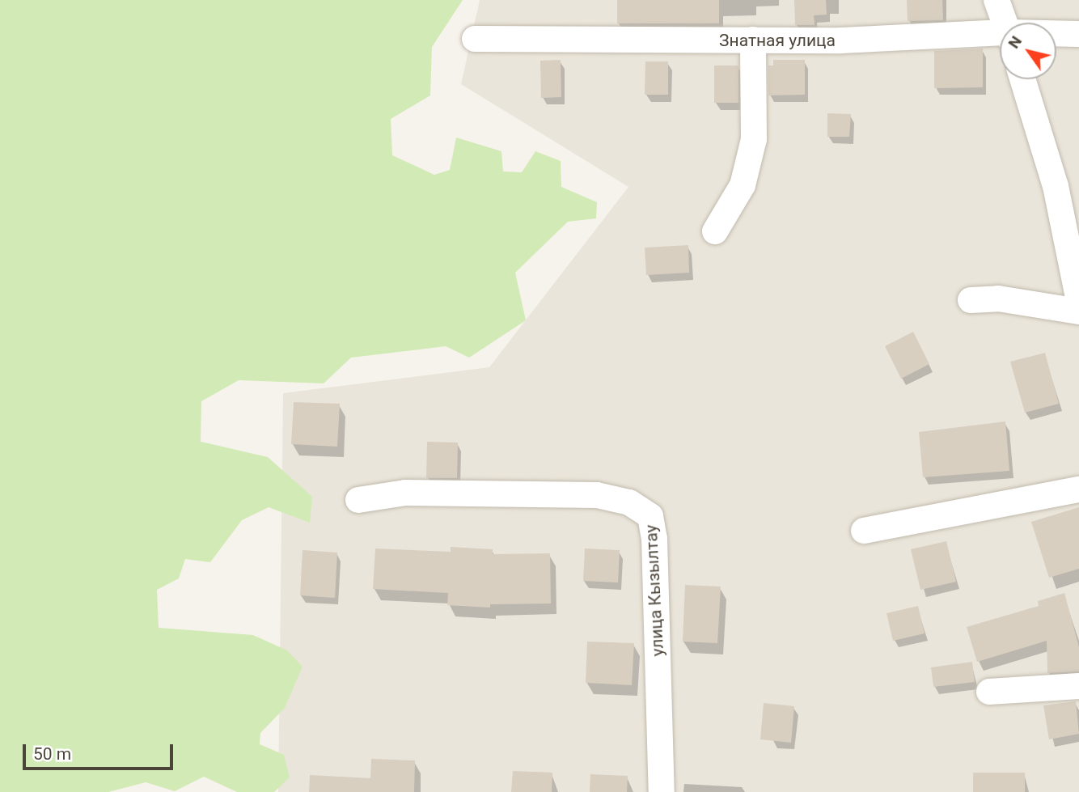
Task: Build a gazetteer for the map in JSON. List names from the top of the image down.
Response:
{
  "streets": {
    "street": ["Знатная улица", "улица Кызылтау"]
  },
  "scale_bar": "50 m",
  "north": "top left"
}
